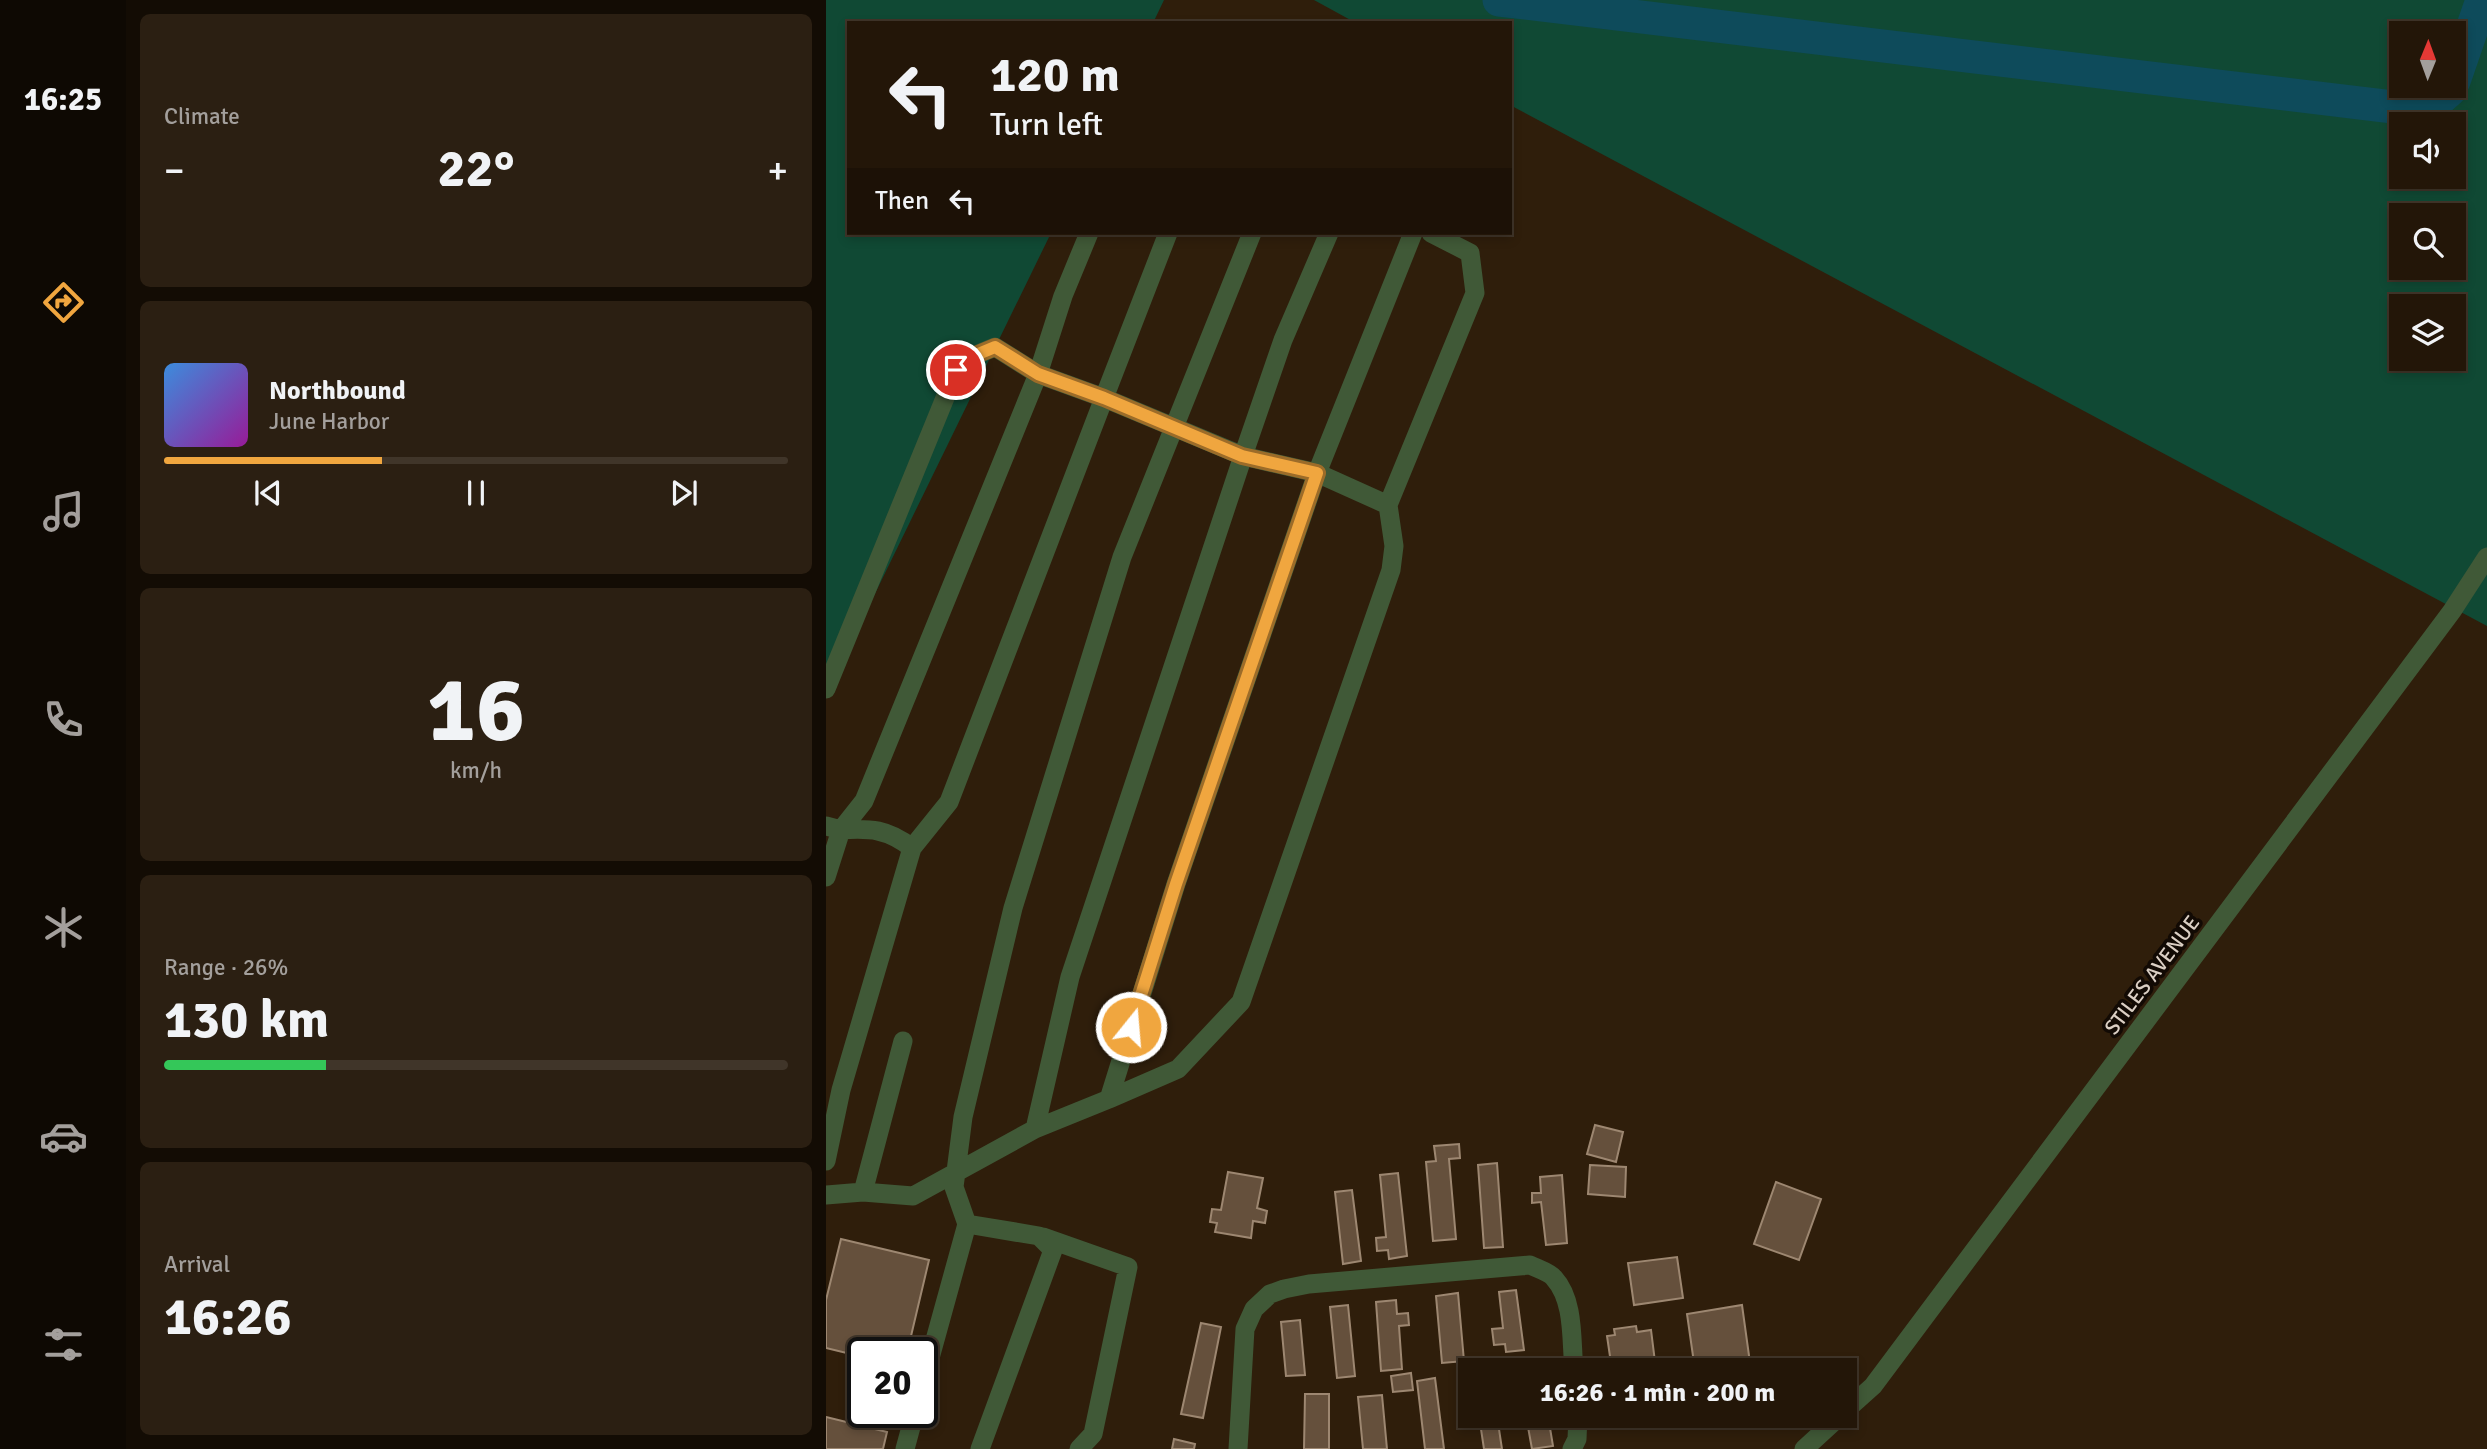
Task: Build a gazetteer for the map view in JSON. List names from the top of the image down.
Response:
{
  "streets": {
    "street": ["STILES AVENUE"]
  },
  "north": "top",
  "page": {
    "tabs": "16:25",
    "tile": [
      "Climate",
      ["16", "km/h"],
      ["Range · 26%", "130 km"],
      ["Arrival", "16:26"]
    ],
    "turn": ["120 m", "Turn left"],
    "heat": ["−", "22°", "+"],
    "then": "Then",
    "song": ["Northbound", "June Harbor"],
    "limit": "20",
    "trip": "16:26 · 1 min · 200 m"
  }
}
